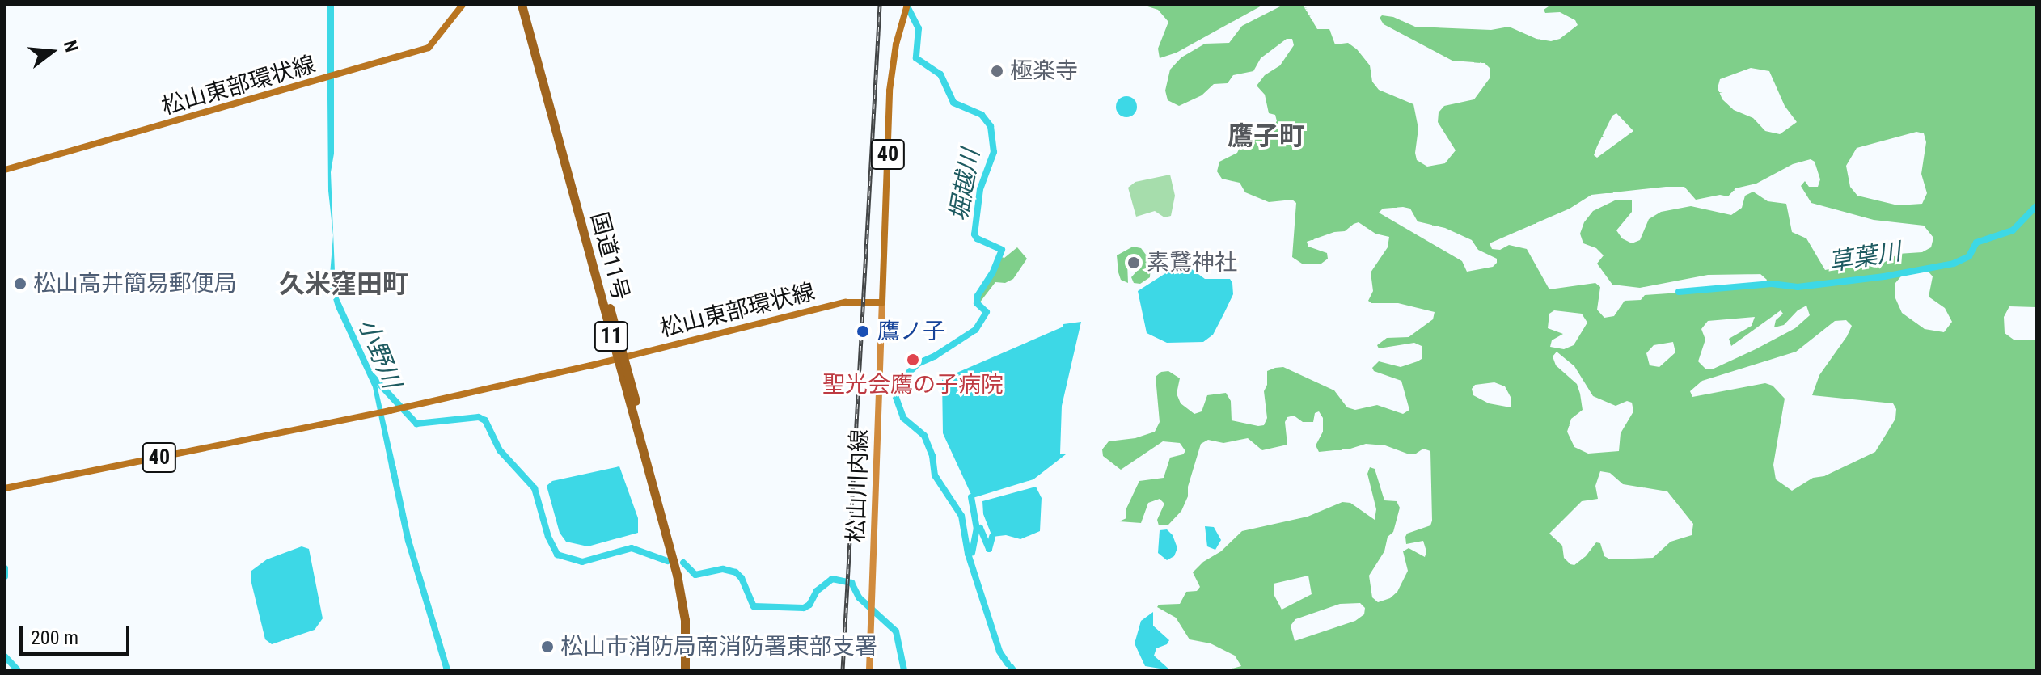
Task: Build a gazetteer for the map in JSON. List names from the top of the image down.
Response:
{
  "streets": {
    "highway": ["国道11号", "11"],
    "main road": ["松山東部環状線", "40", "松山川内線"]
  },
  "crossings": [
    ["松山東部環状線", "40"],
    ["松山東部環状線", "国道11号"],
    ["松山東部環状線", "松山川内線"],
    ["40", "松山川内線"]
  ],
  "districts": ["鷹子町", "久米窪田町"],
  "water": ["堀越川", "草葉川", "小野川"],
  "places": [
    "極楽寺",
    "素鵞神社",
    "松山高井簡易郵便局",
    "鷹ノ子",
    "聖光会鷹の子病院",
    "松山市消防局南消防署東部支署"
  ],
  "scale_bar": "200 m",
  "north": "right"
}
